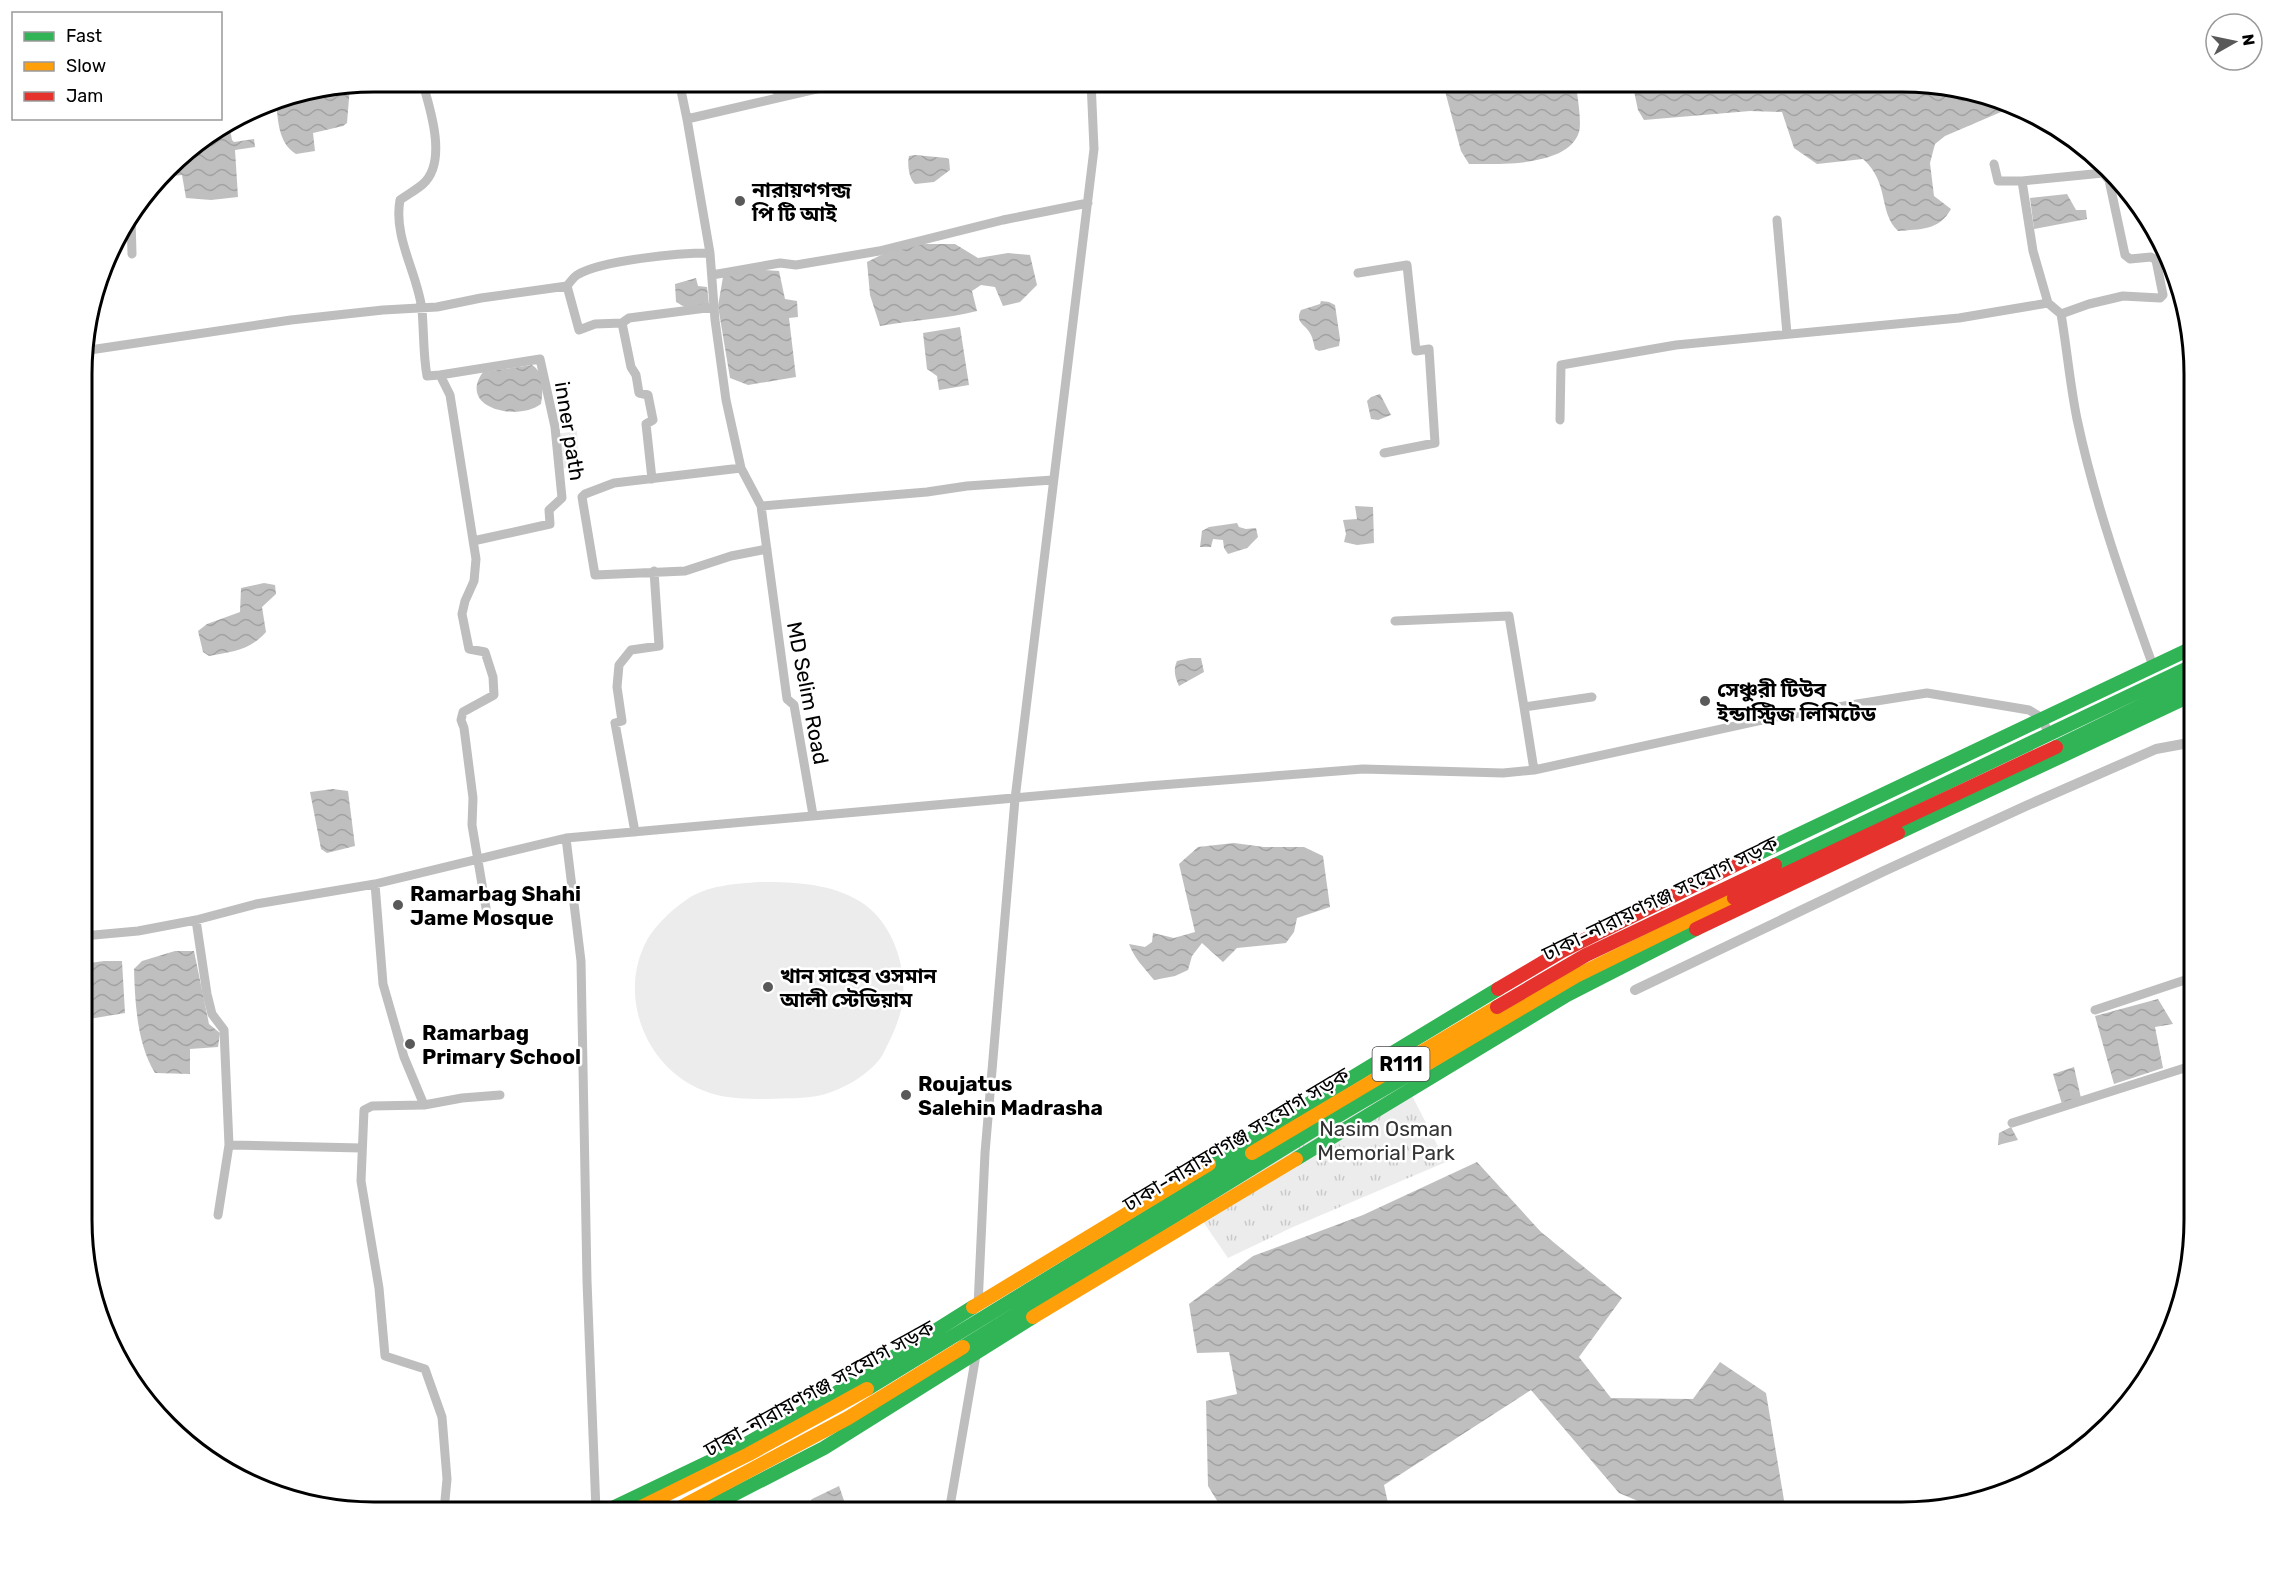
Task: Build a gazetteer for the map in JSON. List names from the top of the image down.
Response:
{
  "streets": {
    "street": [
      "inner path",
      "MD Selim Road",
      "ঢাকা-নারায়ণগঞ্জ সংযোগ সড়ক",
      "R111"
    ]
  },
  "parks": ["Nasim Osman Memorial Park"],
  "places": [
    "নারায়ণগন্জ পি টি আই",
    "সেঞ্চুরী টিউব ইন্ডাস্ট্রিজ লিমিটেড",
    "Ramarbag Shahi Jame Mosque",
    "খান সাহেব ওসমান আলী স্টেডিয়াম",
    "Ramarbag Primary School",
    "Roujatus Salehin Madrasha"
  ],
  "legend": ["Fast", "Slow", "Jam"],
  "north": "right"
}
